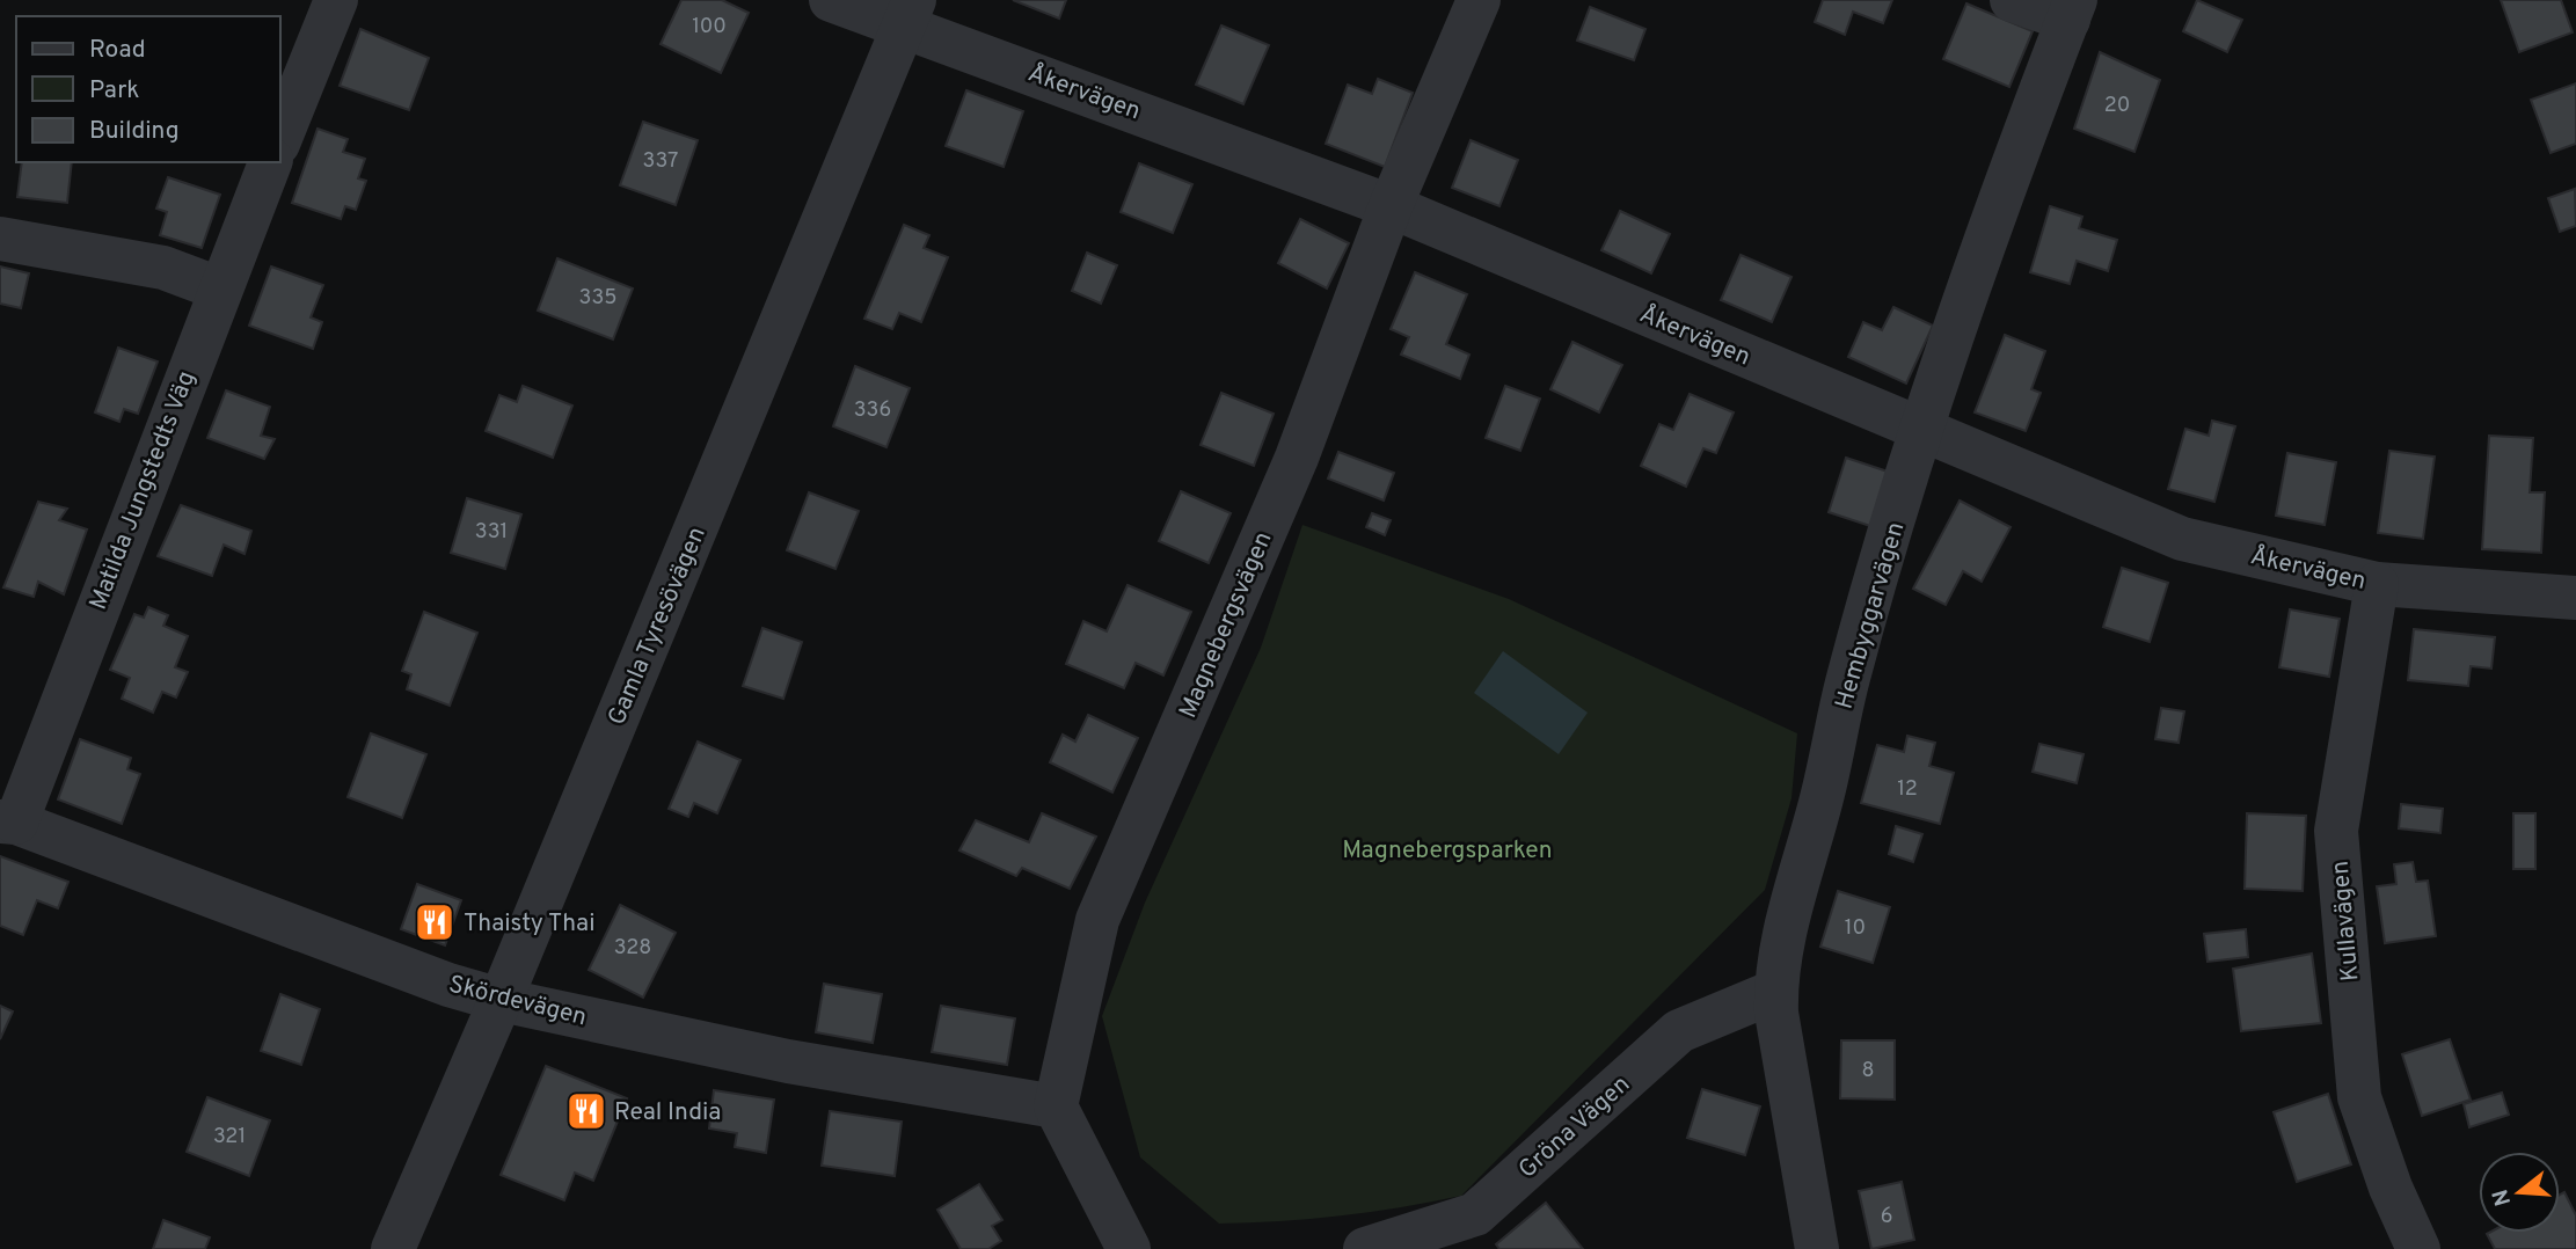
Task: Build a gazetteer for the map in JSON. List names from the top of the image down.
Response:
{
  "streets": {
    "street": [
      "Åkervägen",
      "Matilda Jungstedts Väg",
      "Hembyggarvägen",
      "Magnebergsvägen",
      "Gamla Tyresövägen",
      "Kullavägen",
      "Skördevägen",
      "Gröna Vägen"
    ]
  },
  "crossings": [
    ["Åkervägen", "Hembyggarvägen"],
    ["Åkervägen", "Magnebergsvägen"],
    ["Åkervägen", "Gamla Tyresövägen"],
    ["Åkervägen", "Kullavägen"],
    ["Matilda Jungstedts Väg", "Skördevägen"],
    ["Hembyggarvägen", "Gröna Vägen"],
    ["Magnebergsvägen", "Skördevägen"],
    ["Gamla Tyresövägen", "Skördevägen"]
  ],
  "parks": ["Magnebergsparken"],
  "places": {
    "restaurant": ["Thaisty Thai", "Real India"]
  },
  "house_numbers": [
    "100",
    "20",
    "337",
    "335",
    "336",
    "331",
    "12",
    "10",
    "328",
    "8",
    "321",
    "6"
  ],
  "legend": ["Road", "Park", "Building"],
  "north": "left"
}
